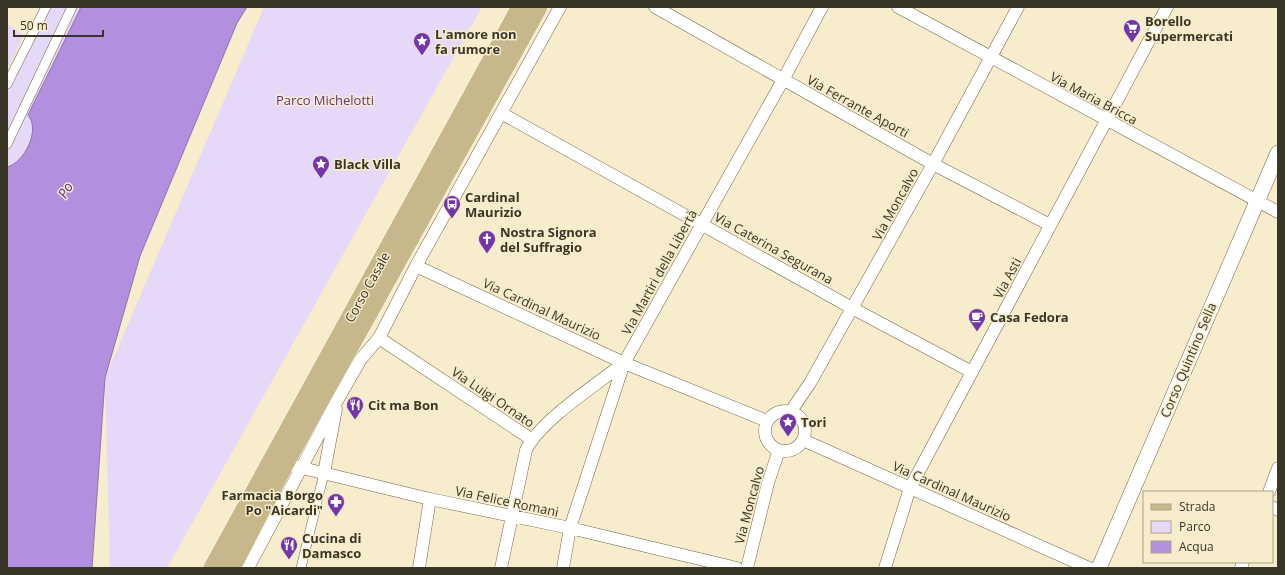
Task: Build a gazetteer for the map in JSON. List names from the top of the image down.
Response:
{
  "streets": {
    "main road": ["Corso Casale"],
    "street": [
      "Via Maria Bricca",
      "Via Ferrante Aporti",
      "Via Moncalvo",
      "Via Caterina Segurana",
      "Via Martiri della Libertà",
      "Via Asti",
      "Via Cardinal Maurizio",
      "Corso Quintino Sella",
      "Via Luigi Ornato",
      "Via Felice Romani"
    ]
  },
  "crossings": [
    ["Via Maria Bricca", "Via Moncalvo"],
    ["Via Maria Bricca", "Via Asti"],
    ["Via Maria Bricca", "Corso Quintino Sella"],
    ["Via Ferrante Aporti", "Via Moncalvo"],
    ["Via Ferrante Aporti", "Via Martiri della Libertà"],
    ["Via Ferrante Aporti", "Via Asti"],
    ["Via Moncalvo", "Via Caterina Segurana"],
    ["Via Moncalvo", "Via Cardinal Maurizio"],
    ["Via Caterina Segurana", "Via Martiri della Libertà"],
    ["Via Caterina Segurana", "Via Asti"],
    ["Via Caterina Segurana", "Corso Casale"],
    ["Via Martiri della Libertà", "Via Cardinal Maurizio"],
    ["Via Martiri della Libertà", "Via Luigi Ornato"],
    ["Via Martiri della Libertà", "Via Felice Romani"],
    ["Via Asti", "Via Cardinal Maurizio"],
    ["Corso Casale", "Via Cardinal Maurizio"],
    ["Corso Casale", "Via Luigi Ornato"],
    ["Corso Casale", "Via Felice Romani"],
    ["Via Cardinal Maurizio", "Via Luigi Ornato"]
  ],
  "water": ["Po"],
  "parks": ["Parco Michelotti"],
  "places": {
    "supermarket": ["Borello Supermercati"],
    "place": ["L'amore non fa rumore", "Black Villa", "Tori"],
    "bus stop": ["Cardinal Maurizio"],
    "church": ["Nostra Signora del Suffragio"],
    "cafe": ["Casa Fedora"],
    "restaurant": ["Cit ma Bon", "Cucina di Damasco"],
    "pharmacy": ["Farmacia Borgo Po \"Aicardi\""]
  },
  "legend": ["Strada", "Parco", "Acqua"],
  "scale_bar": "50 m"
}
